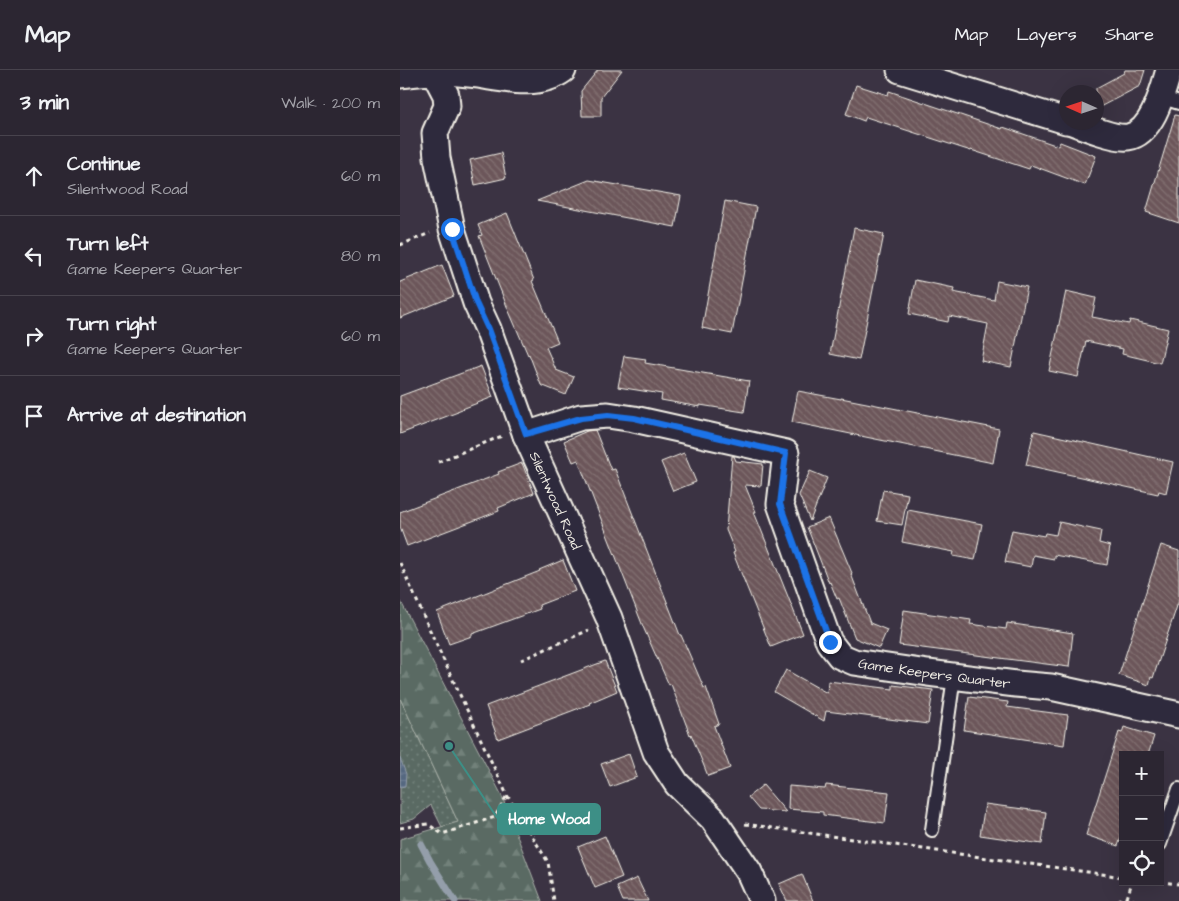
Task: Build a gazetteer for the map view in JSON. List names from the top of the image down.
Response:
{
  "streets": {
    "street": ["Silentwood Road", "Game Keepers Quarter"]
  },
  "crossings": [
    ["Silentwood Road", "Game Keepers Quarter"]
  ],
  "places": ["Home Wood"],
  "north": "left",
  "page": {
    "header": "Map",
    "nav": ["Map", "Layers", "Share"],
    "heading": ["3 min", "Walk · 200 m"],
    "list": [
      ["Continue", "Silentwood Road", "60 m"],
      ["Turn left", "Game Keepers Quarter", "80 m"],
      ["Turn right", "Game Keepers Quarter", "60 m"],
      "Arrive at destination"
    ],
    "map_buttons": ["+", "−"]
  }
}
